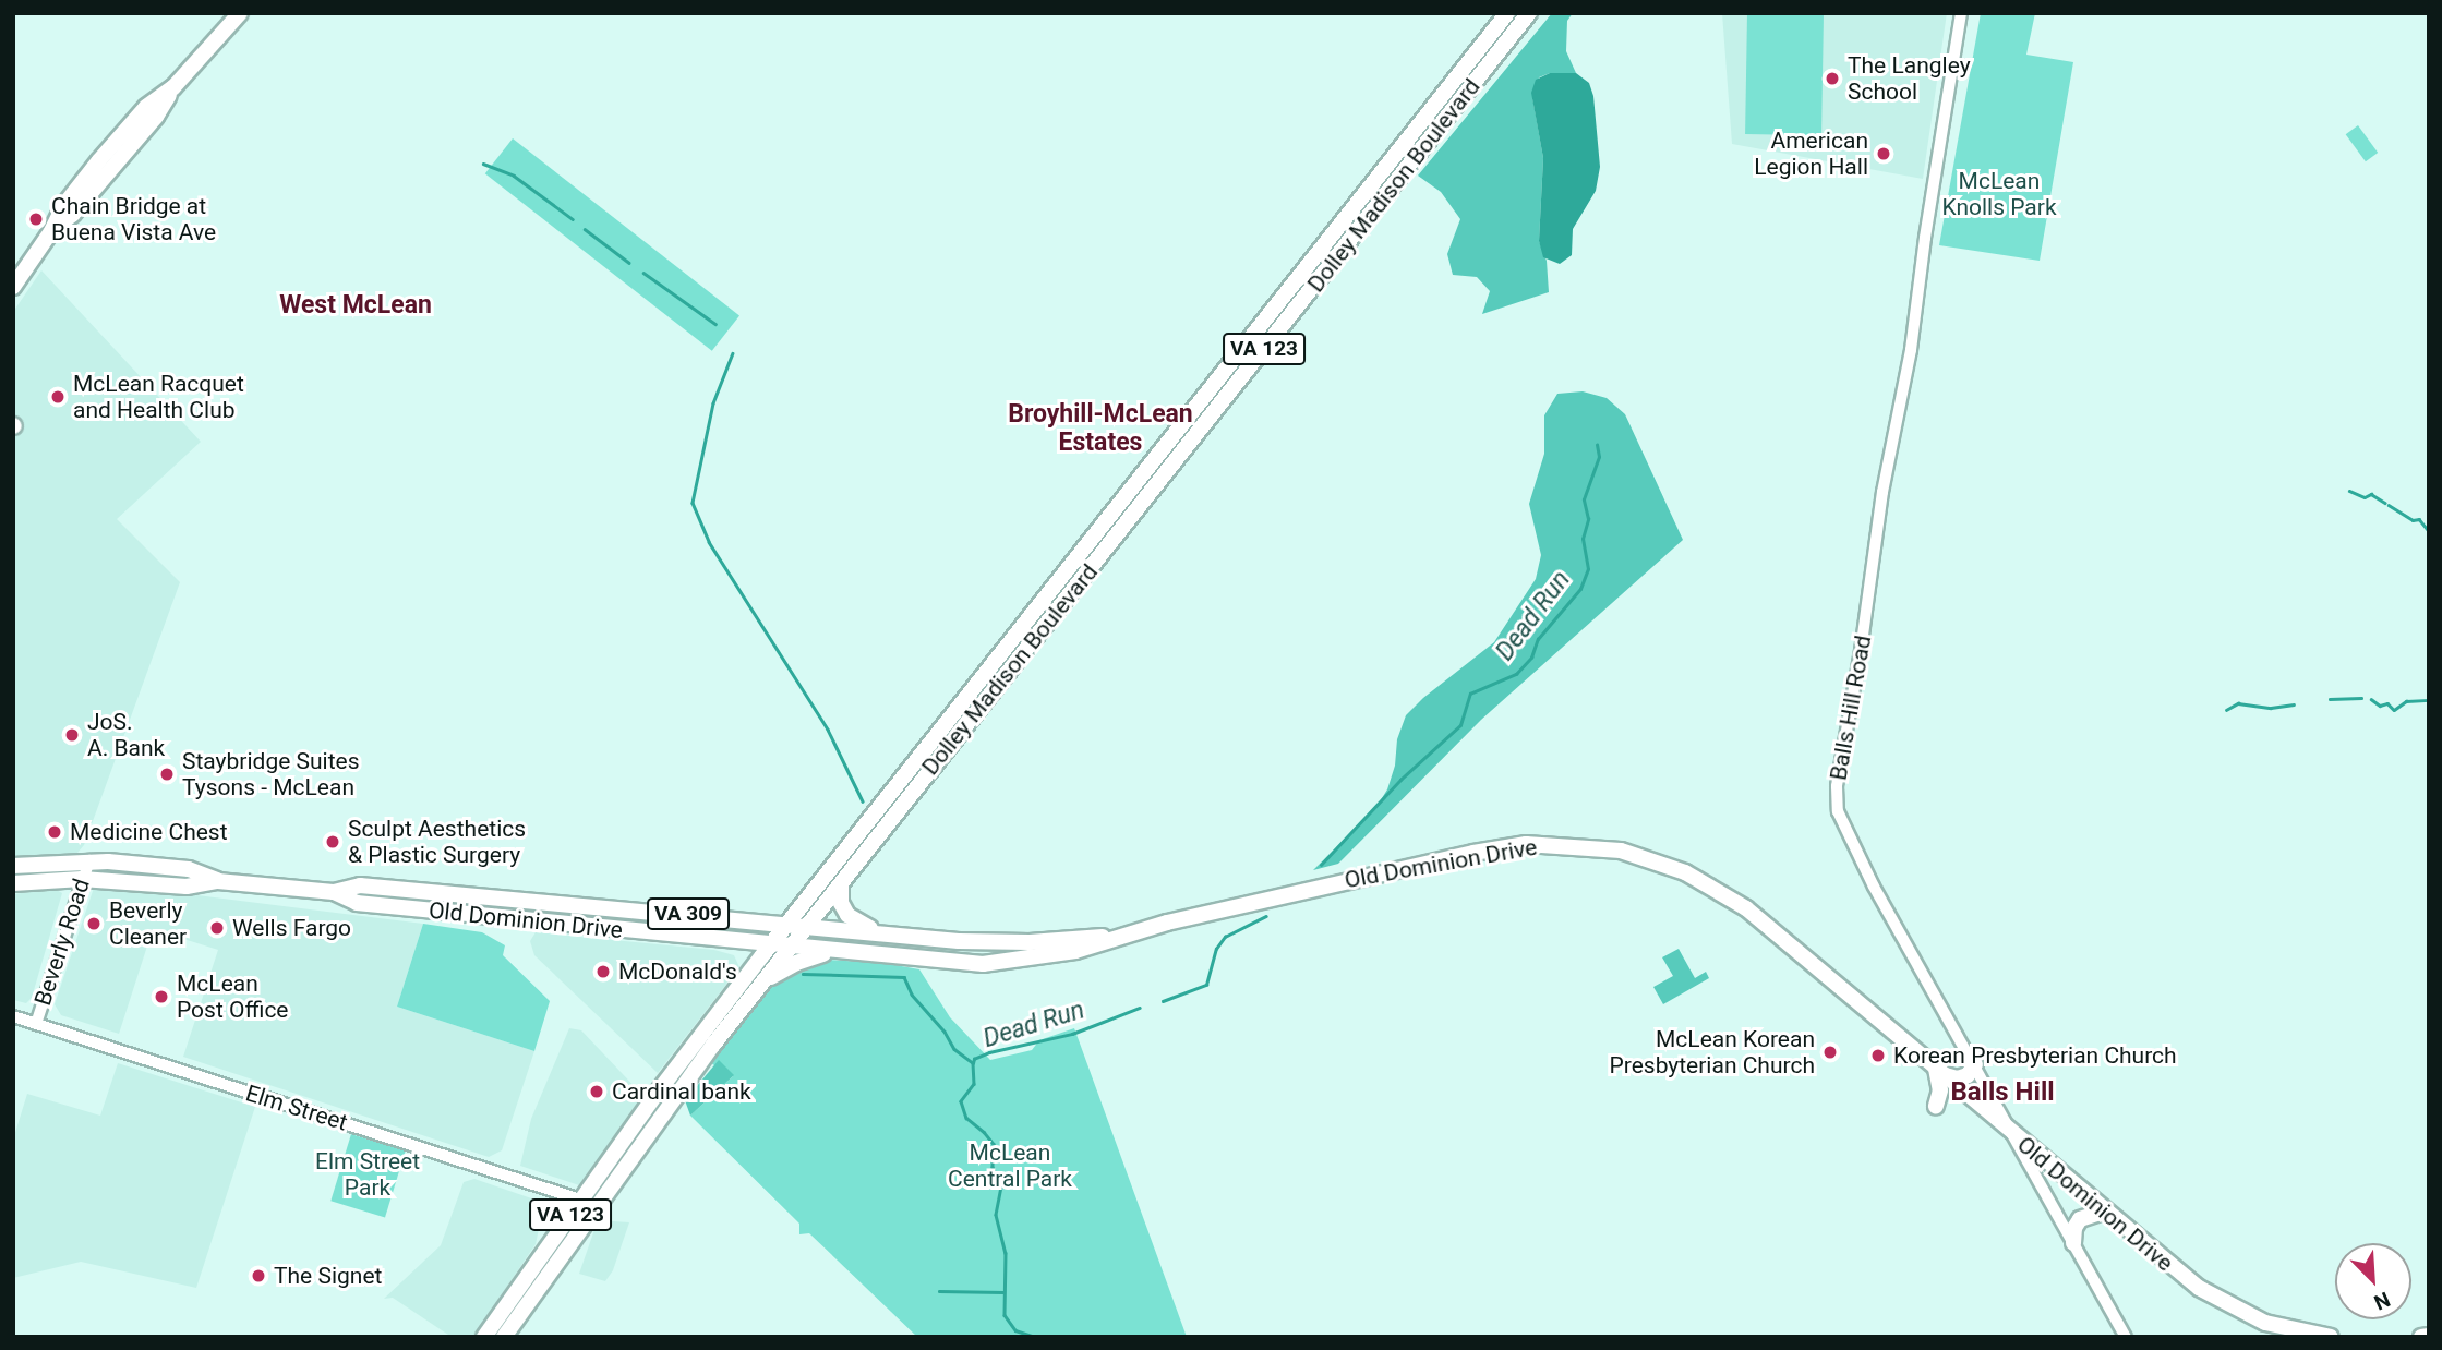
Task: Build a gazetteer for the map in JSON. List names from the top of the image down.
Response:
{
  "streets": {
    "main road": [
      "Dolley Madison Boulevard",
      "VA 123",
      "Old Dominion Drive",
      "VA 309"
    ],
    "street": ["Balls Hill Road", "Beverly Road", "Elm Street"]
  },
  "crossings": [
    ["Dolley Madison Boulevard", "Old Dominion Drive"],
    ["Dolley Madison Boulevard", "Elm Street"],
    ["Balls Hill Road", "Old Dominion Drive"],
    ["Old Dominion Drive", "Beverly Road"],
    ["Beverly Road", "Elm Street"]
  ],
  "districts": ["West McLean", "Broyhill-McLean Estates", "Balls Hill"],
  "water": ["Dead Run"],
  "parks": ["McLean Knolls Park", "McLean Central Park", "Elm Street Park"],
  "places": [
    "The Langley School",
    "American Legion Hall",
    "Chain Bridge at Buena Vista Ave",
    "McLean Racquet and Health Club",
    "JoS. A. Bank",
    "Staybridge Suites Tysons - McLean",
    "Medicine Chest",
    "Sculpt Aesthetics & Plastic Surgery",
    "Beverly Cleaner",
    "Wells Fargo",
    "McDonald's",
    "McLean Post Office",
    "McLean Korean Presbyterian Church",
    "Korean Presbyterian Church",
    "Cardinal bank",
    "The Signet"
  ],
  "north": "bottom right"
}
